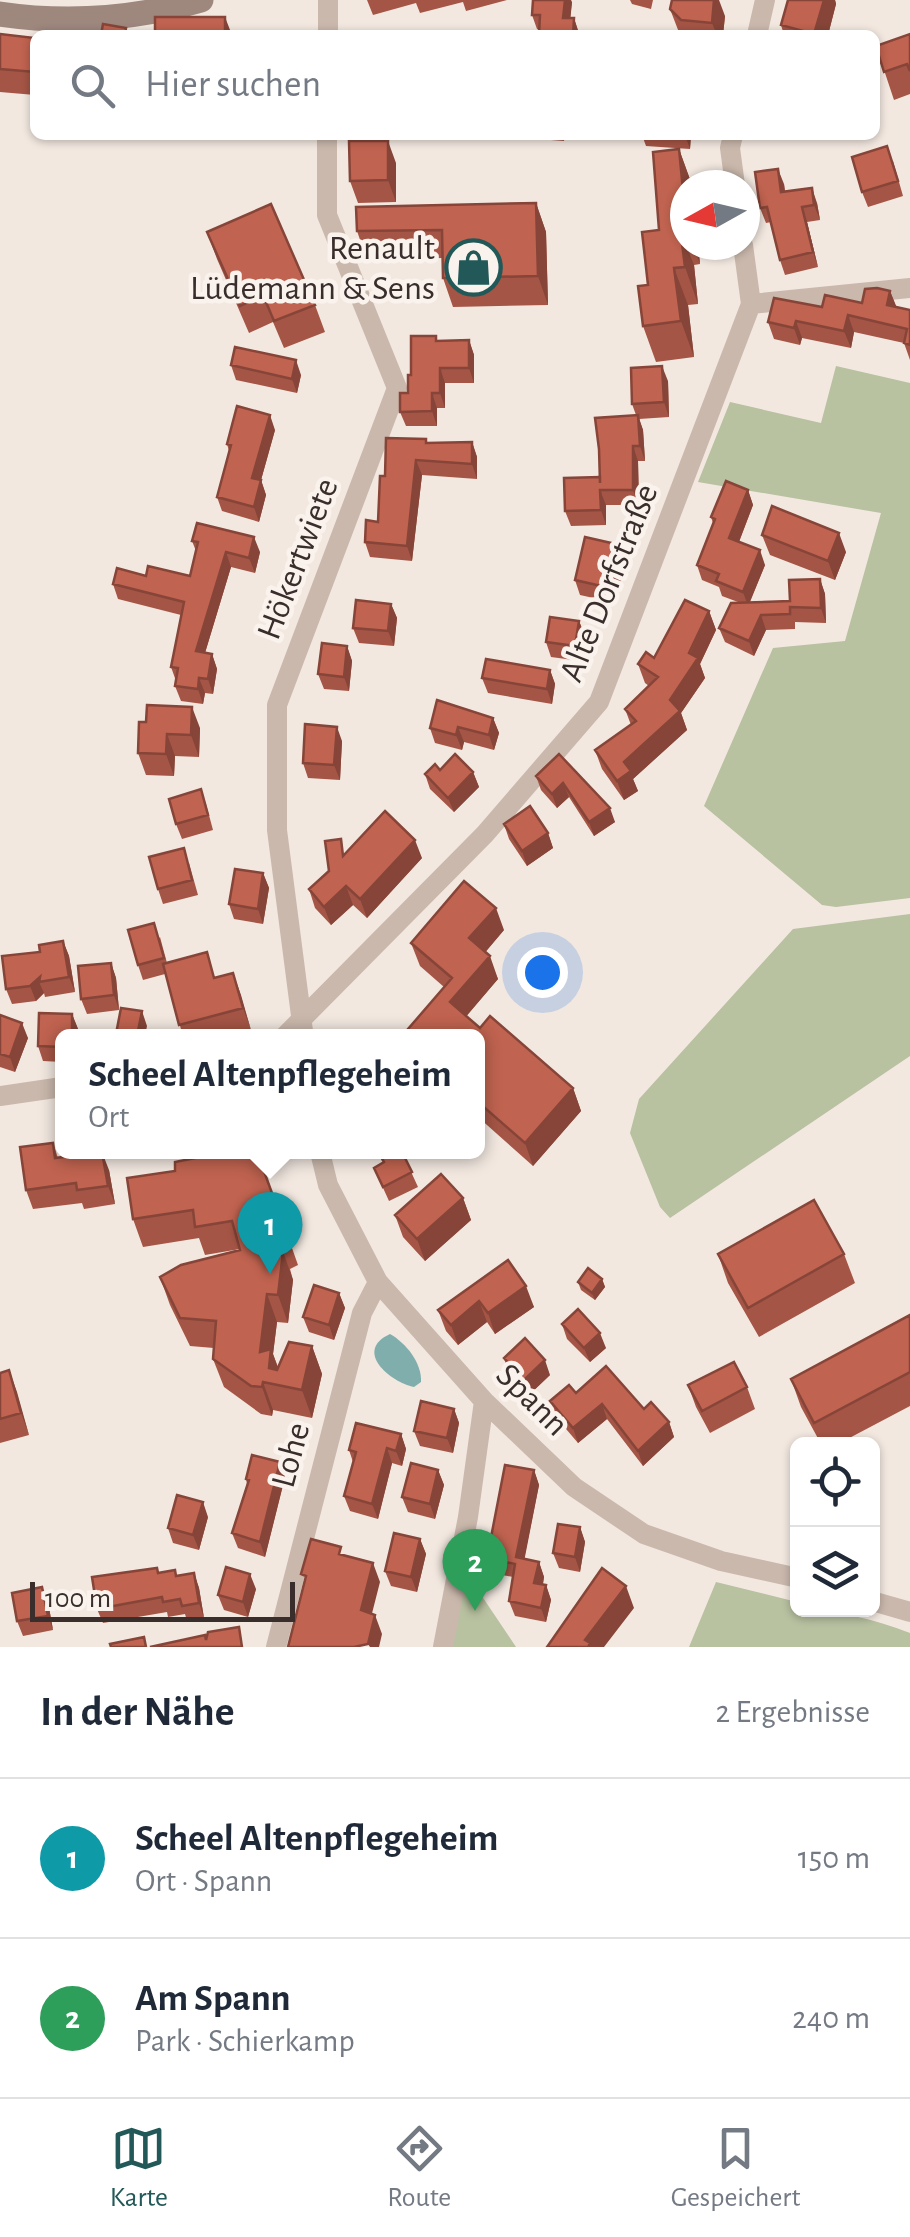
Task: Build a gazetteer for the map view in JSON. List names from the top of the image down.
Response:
{
  "streets": {
    "street": [
      "Hökertwiete",
      "Alte Dorfstraße",
      "Spann",
      "Lohe"
    ]
  },
  "crossings": [
    ["Hökertwiete", "Alte Dorfstraße"],
    ["Spann", "Lohe"]
  ],
  "places": {
    "shop": ["Renault Lüdemann & Sens"]
  },
  "scale_bar": "100 m",
  "north": "left",
  "page": {
    "search": "Hier suchen",
    "popup": ["Scheel Altenpflegeheim", "Ort"],
    "pins": ["1", "2"],
    "scale": "100 m",
    "heading": ["In der Nähe", "2 Ergebnisse"],
    "list": [
      {
        "mark": "1",
        "name": "Scheel Altenpflegeheim",
        "note": "Ort · Spann",
        "value": "150 m"
      },
      {
        "mark": "2",
        "name": "Am Spann",
        "note": "Park · Schierkamp",
        "value": "240 m"
      }
    ],
    "nav": ["Karte", "Route", "Gespeichert"]
  }
}
